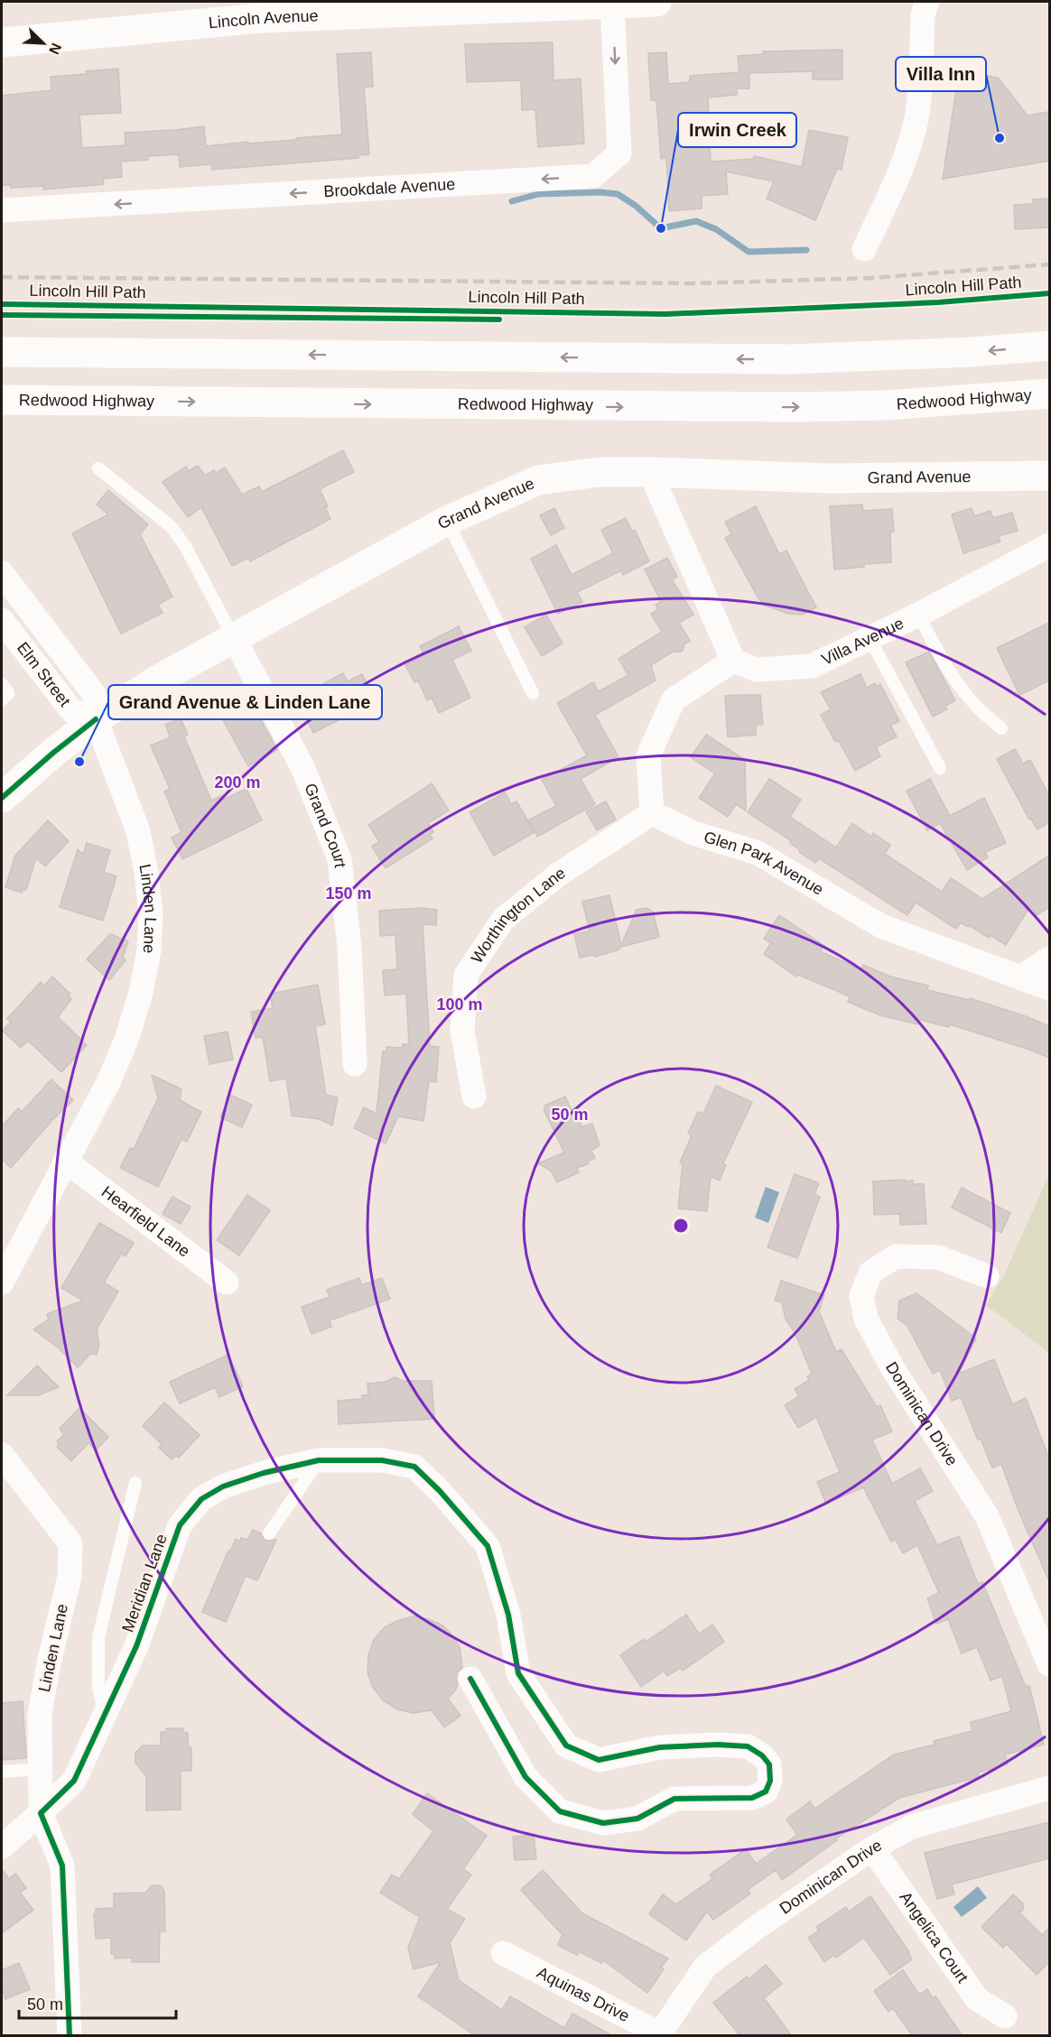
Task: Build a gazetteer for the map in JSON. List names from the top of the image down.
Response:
{
  "streets": {
    "main road": ["Lincoln Avenue", "Redwood Highway", "Grand Avenue"],
    "street": [
      "Brookdale Avenue",
      "Villa Avenue",
      "Elm Street",
      "Grand Court",
      "Glen Park Avenue",
      "Linden Lane",
      "Worthington Lane",
      "Hearfield Lane",
      "Dominican Drive",
      "Meridian Lane",
      "Angelica Court",
      "Aquinas Drive"
    ],
    "cycle path": ["Lincoln Hill Path"]
  },
  "crossings": [
    ["Lincoln Avenue", "Brookdale Avenue"],
    ["Grand Avenue", "Elm Street"],
    ["Grand Avenue", "Grand Court"],
    ["Grand Avenue", "Linden Lane"],
    ["Elm Street", "Linden Lane"],
    ["Glen Park Avenue", "Worthington Lane"],
    ["Linden Lane", "Hearfield Lane"],
    ["Linden Lane", "Meridian Lane"],
    ["Dominican Drive", "Angelica Court"],
    ["Dominican Drive", "Aquinas Drive"]
  ],
  "one_way": ["Brookdale Avenue"],
  "places": ["Villa Inn", "Irwin Creek", "Grand Avenue & Linden Lane"],
  "scale_bar": "50 m",
  "north": "bottom right",
  "rings": [
    "200 m",
    "150 m",
    "100 m",
    "50 m"
  ]
}
